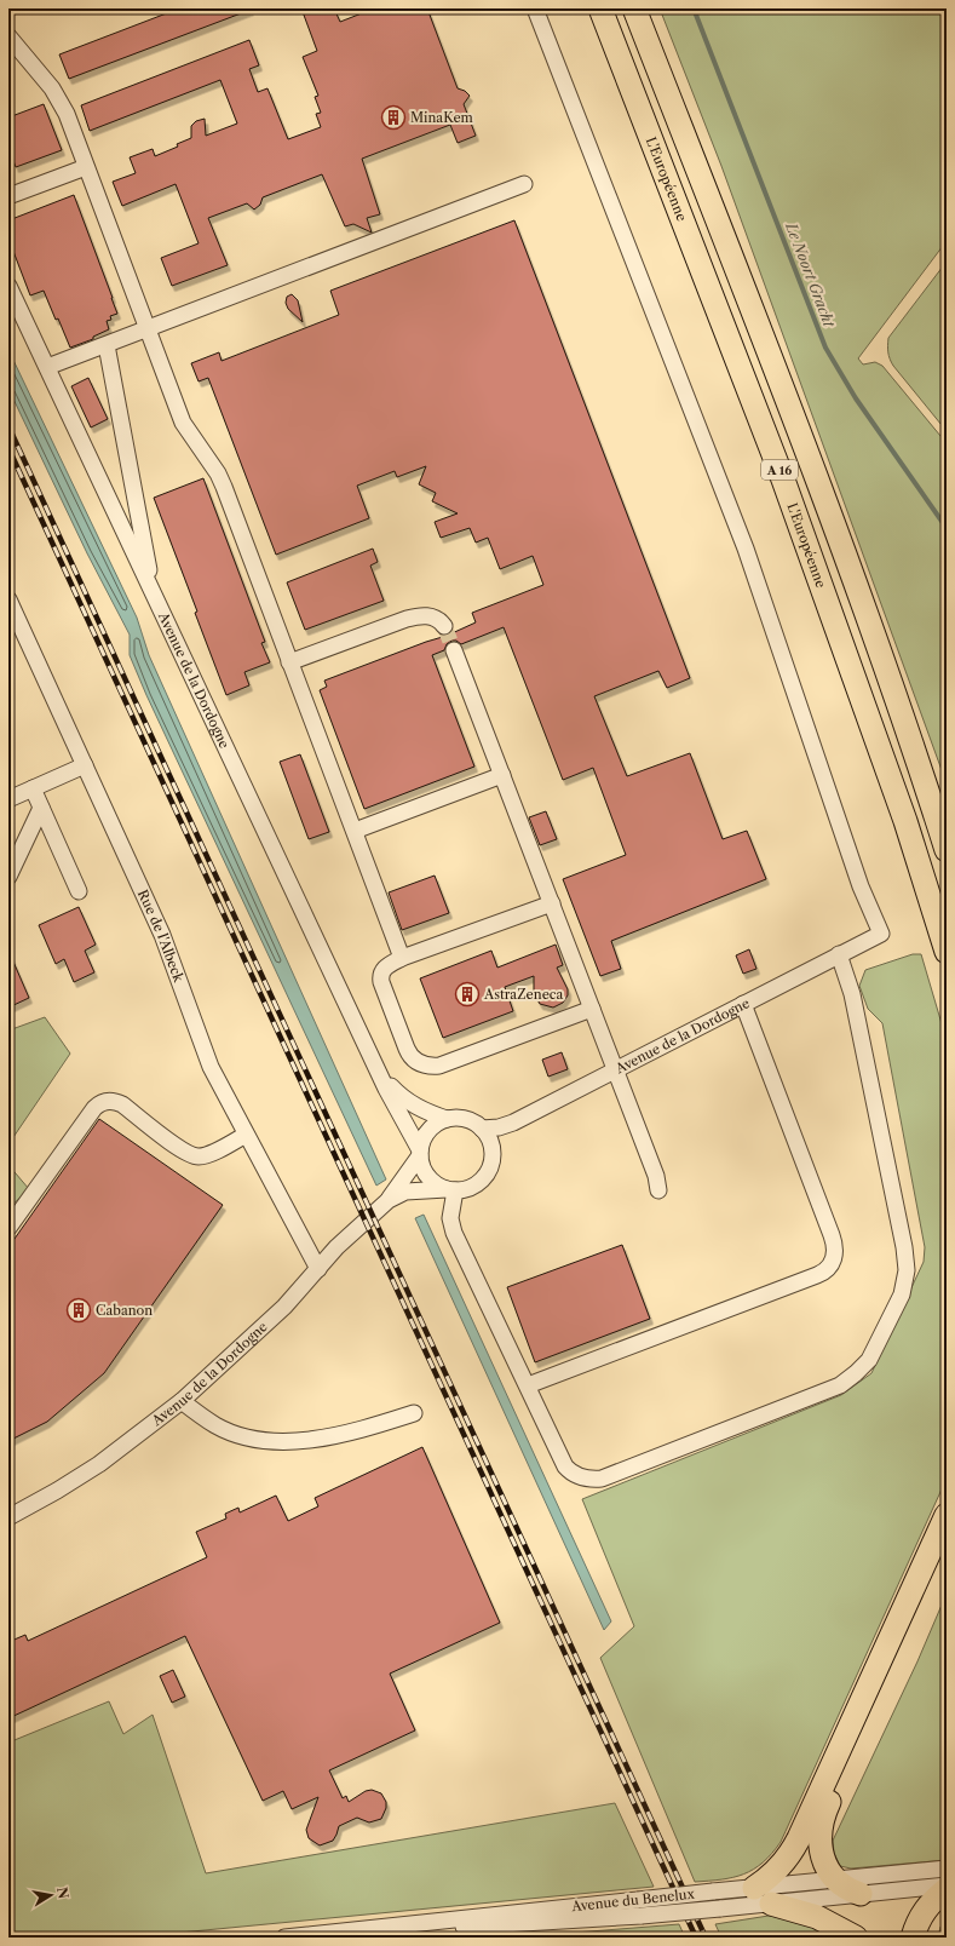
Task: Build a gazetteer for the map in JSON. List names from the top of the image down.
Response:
{
  "streets": {
    "highway": ["L'Européenne", "A 16"],
    "street": ["Avenue de la Dordogne", "Rue de l'Albeck", "Avenue du Benelux"]
  },
  "crossings": [
    ["Avenue de la Dordogne", "Rue de l'Albeck"]
  ],
  "water": ["Le Noort Gracht"],
  "places": {
    "building": ["MinaKem", "AstraZeneca", "Cabanon"]
  },
  "north": "right"
}
